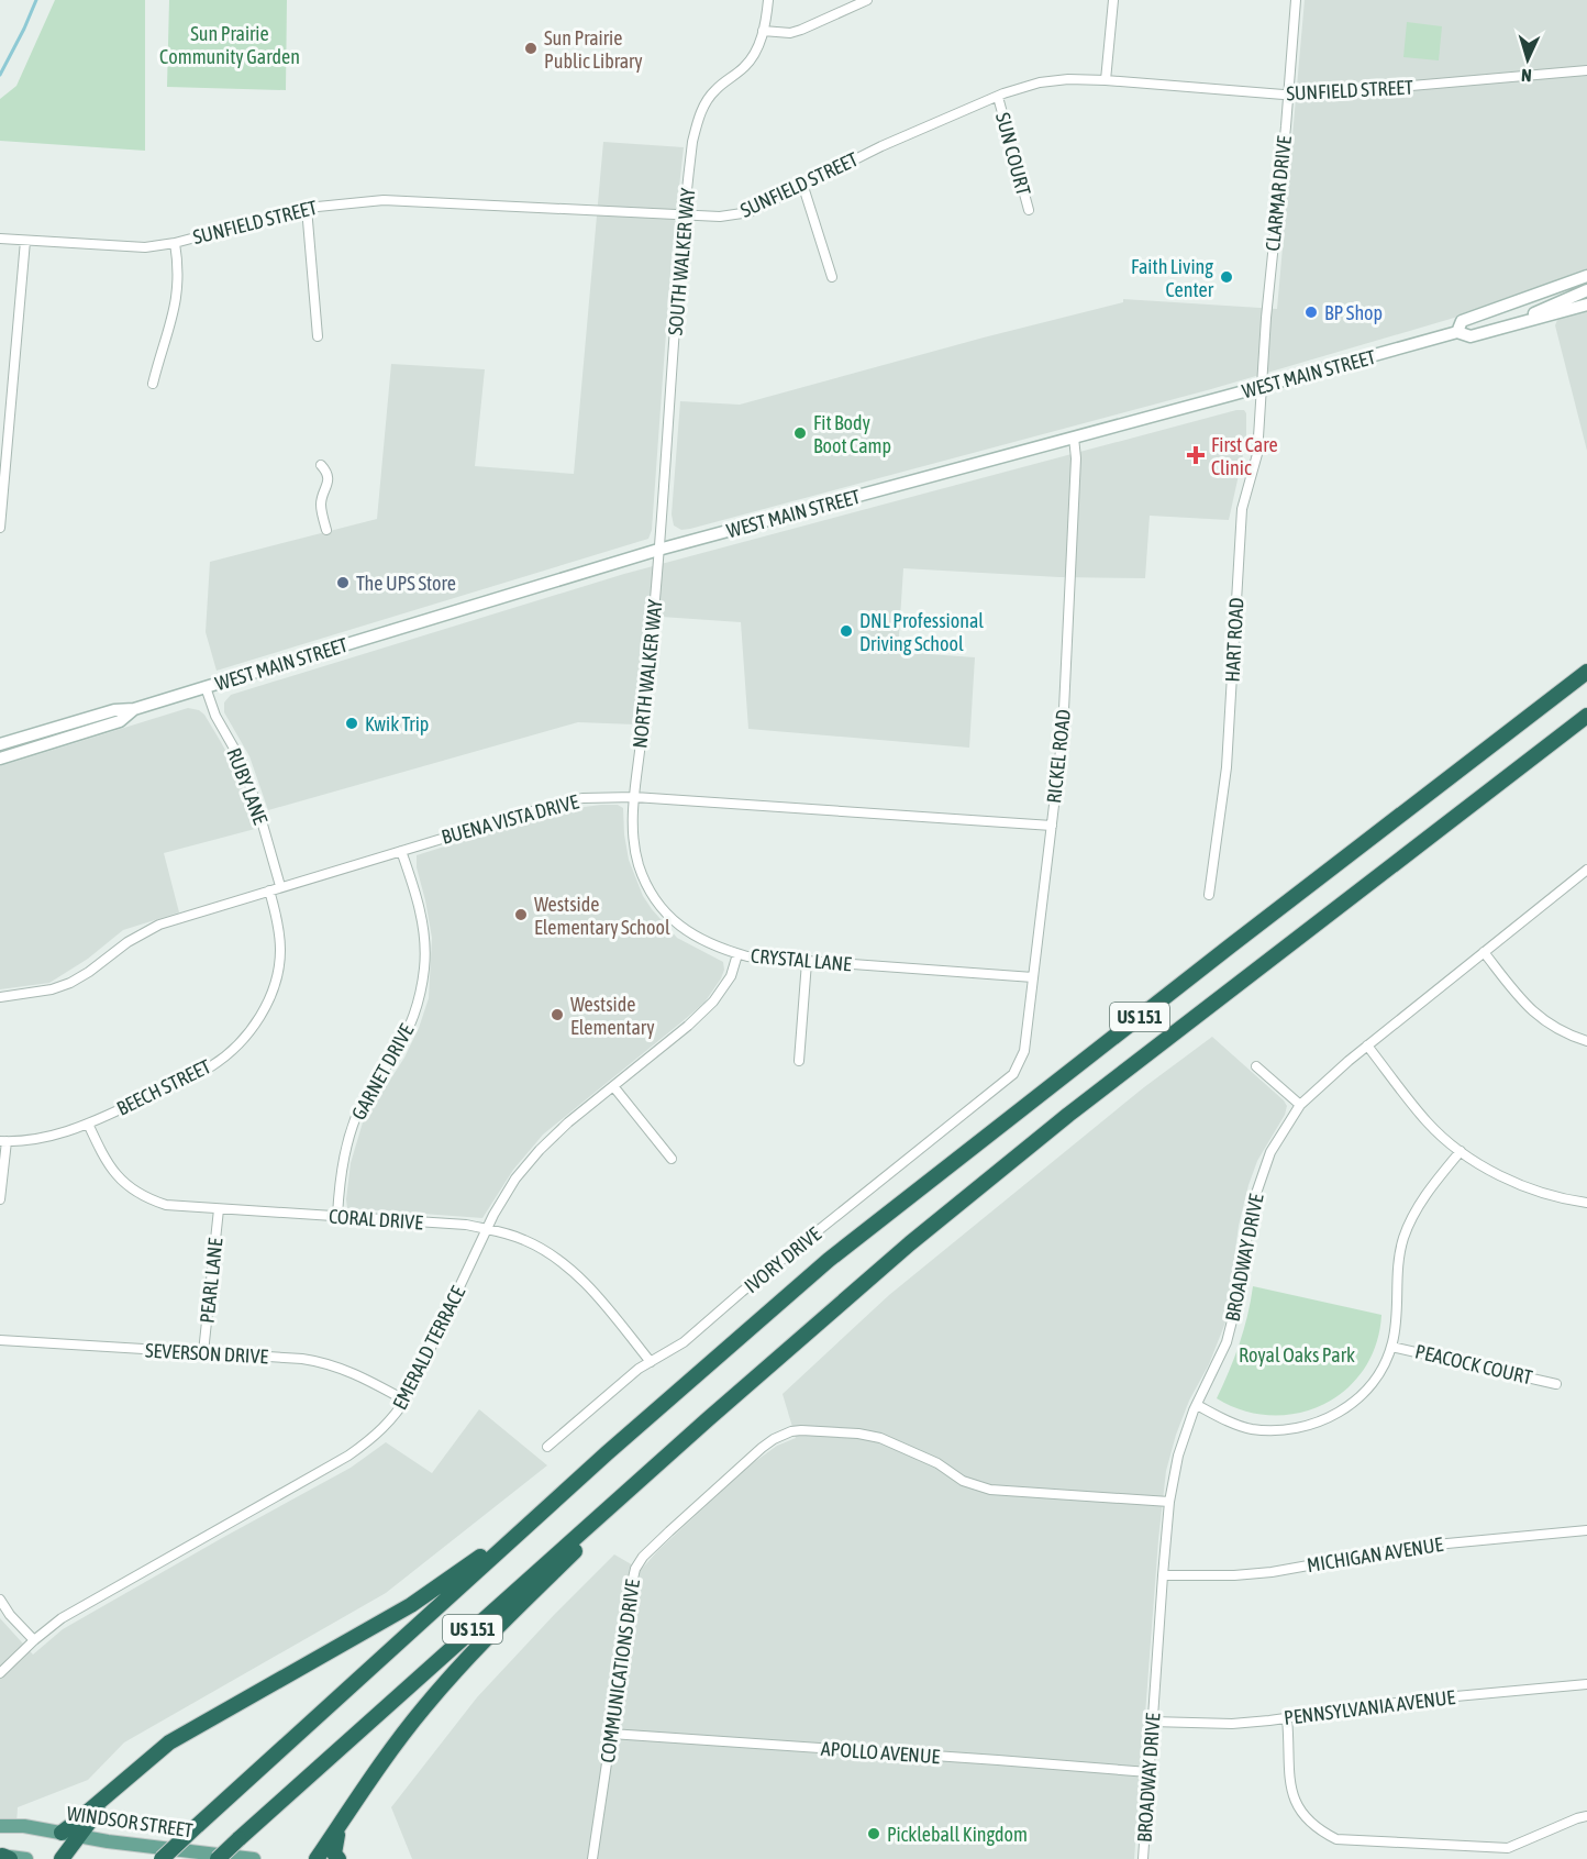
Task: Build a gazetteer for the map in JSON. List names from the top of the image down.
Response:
{
  "streets": {
    "highway": ["US 151"],
    "main road": ["WEST MAIN STREET", "WINDSOR STREET"],
    "street": [
      "SUNFIELD STREET",
      "SUN COURT",
      "CLARMAR DRIVE",
      "SOUTH WALKER WAY",
      "HART ROAD",
      "NORTH WALKER WAY",
      "RICKEL ROAD",
      "RUBY LANE",
      "BUENA VISTA DRIVE",
      "CRYSTAL LANE",
      "GARNET DRIVE",
      "BEECH STREET",
      "CORAL DRIVE",
      "BROADWAY DRIVE",
      "IVORY DRIVE",
      "PEARL LANE",
      "EMERALD TERRACE",
      "SEVERSON DRIVE",
      "PEACOCK COURT",
      "MICHIGAN AVENUE",
      "COMMUNICATIONS DRIVE",
      "PENNSYLVANIA AVENUE",
      "APOLLO AVENUE"
    ]
  },
  "crossings": [
    ["SUNFIELD STREET", "SUN COURT"],
    ["SUNFIELD STREET", "CLARMAR DRIVE"],
    ["SUNFIELD STREET", "SOUTH WALKER WAY"],
    ["CLARMAR DRIVE", "WEST MAIN STREET"],
    ["CLARMAR DRIVE", "HART ROAD"],
    ["SOUTH WALKER WAY", "WEST MAIN STREET"],
    ["SOUTH WALKER WAY", "NORTH WALKER WAY"],
    ["WEST MAIN STREET", "HART ROAD"],
    ["WEST MAIN STREET", "NORTH WALKER WAY"],
    ["WEST MAIN STREET", "RICKEL ROAD"],
    ["WEST MAIN STREET", "RUBY LANE"],
    ["NORTH WALKER WAY", "BUENA VISTA DRIVE"],
    ["NORTH WALKER WAY", "CRYSTAL LANE"],
    ["RICKEL ROAD", "BUENA VISTA DRIVE"],
    ["RICKEL ROAD", "CRYSTAL LANE"],
    ["RICKEL ROAD", "IVORY DRIVE"],
    ["RUBY LANE", "BUENA VISTA DRIVE"],
    ["BUENA VISTA DRIVE", "CRYSTAL LANE"],
    ["BUENA VISTA DRIVE", "GARNET DRIVE"],
    ["BUENA VISTA DRIVE", "BEECH STREET"],
    ["CRYSTAL LANE", "EMERALD TERRACE"],
    ["GARNET DRIVE", "CORAL DRIVE"],
    ["BEECH STREET", "CORAL DRIVE"],
    ["CORAL DRIVE", "IVORY DRIVE"],
    ["CORAL DRIVE", "PEARL LANE"],
    ["CORAL DRIVE", "EMERALD TERRACE"],
    ["BROADWAY DRIVE", "MICHIGAN AVENUE"],
    ["BROADWAY DRIVE", "COMMUNICATIONS DRIVE"],
    ["BROADWAY DRIVE", "PENNSYLVANIA AVENUE"],
    ["BROADWAY DRIVE", "APOLLO AVENUE"],
    ["PEARL LANE", "SEVERSON DRIVE"],
    ["EMERALD TERRACE", "SEVERSON DRIVE"],
    ["COMMUNICATIONS DRIVE", "APOLLO AVENUE"]
  ],
  "parks": ["Sun Prairie Community Garden", "Royal Oaks Park"],
  "places": {
    "other": [
      "Sun Prairie Public Library",
      "Faith Living Center",
      "BP Shop",
      "Fit Body Boot Camp",
      "The UPS Store",
      "DNL Professional Driving School",
      "Kwik Trip",
      "Westside Elementary School",
      "Westside Elementary",
      "Pickleball Kingdom"
    ],
    "health": ["First Care Clinic"]
  },
  "north": "bottom"
}
